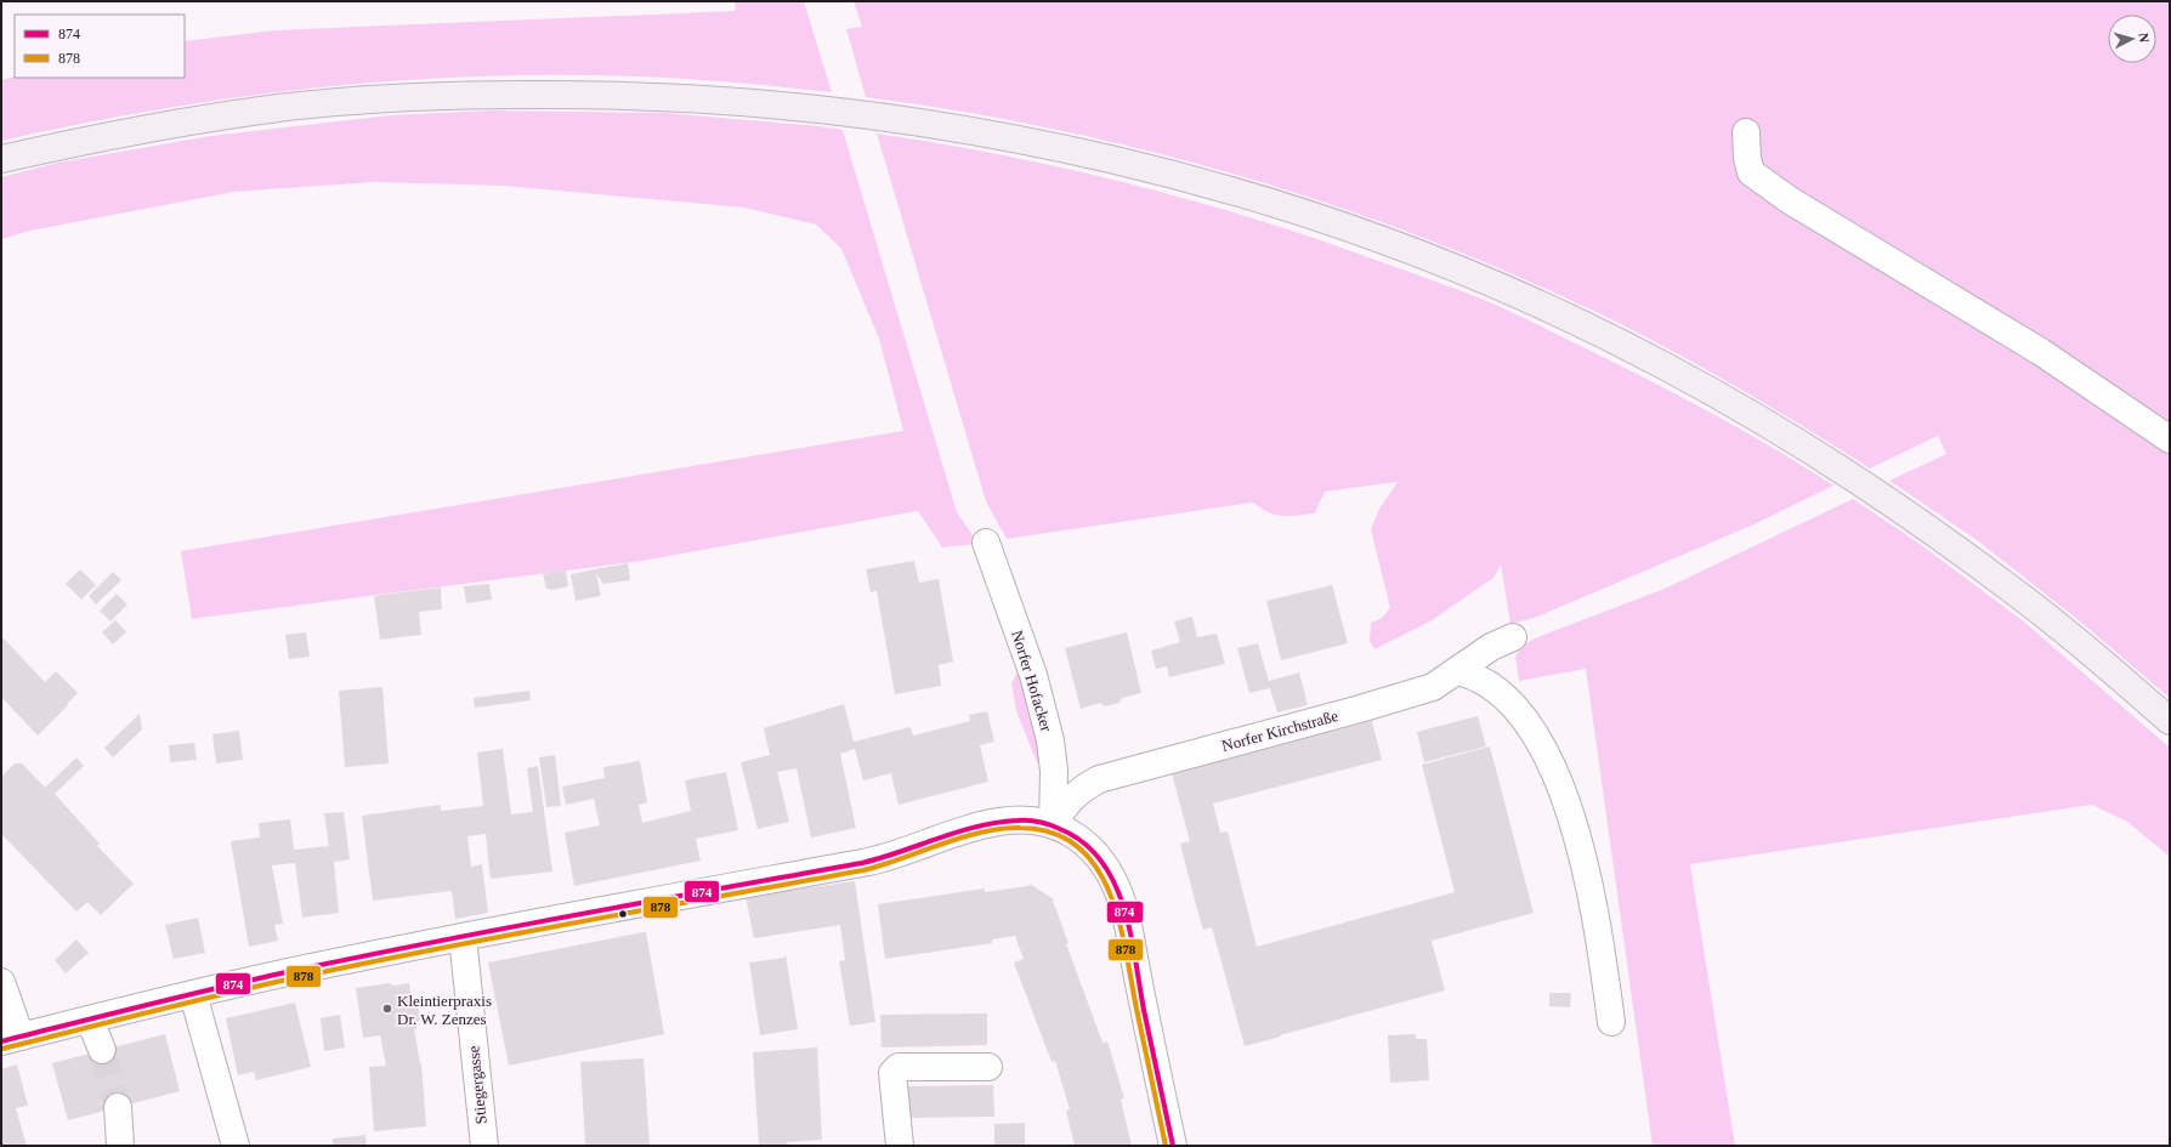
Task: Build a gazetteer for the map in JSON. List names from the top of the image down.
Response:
{
  "streets": {
    "street": ["Norfer Hofacker", "Norfer Kirchstraße", "Stiegergasse"]
  },
  "crossings": [
    ["Norfer Hofacker", "Norfer Kirchstraße"]
  ],
  "places": ["Kleintierpraxis Dr. W. Zenzes"],
  "lines": ["transit line 874", "transit line 878"],
  "legend": ["874", "878"],
  "north": "right"
}
